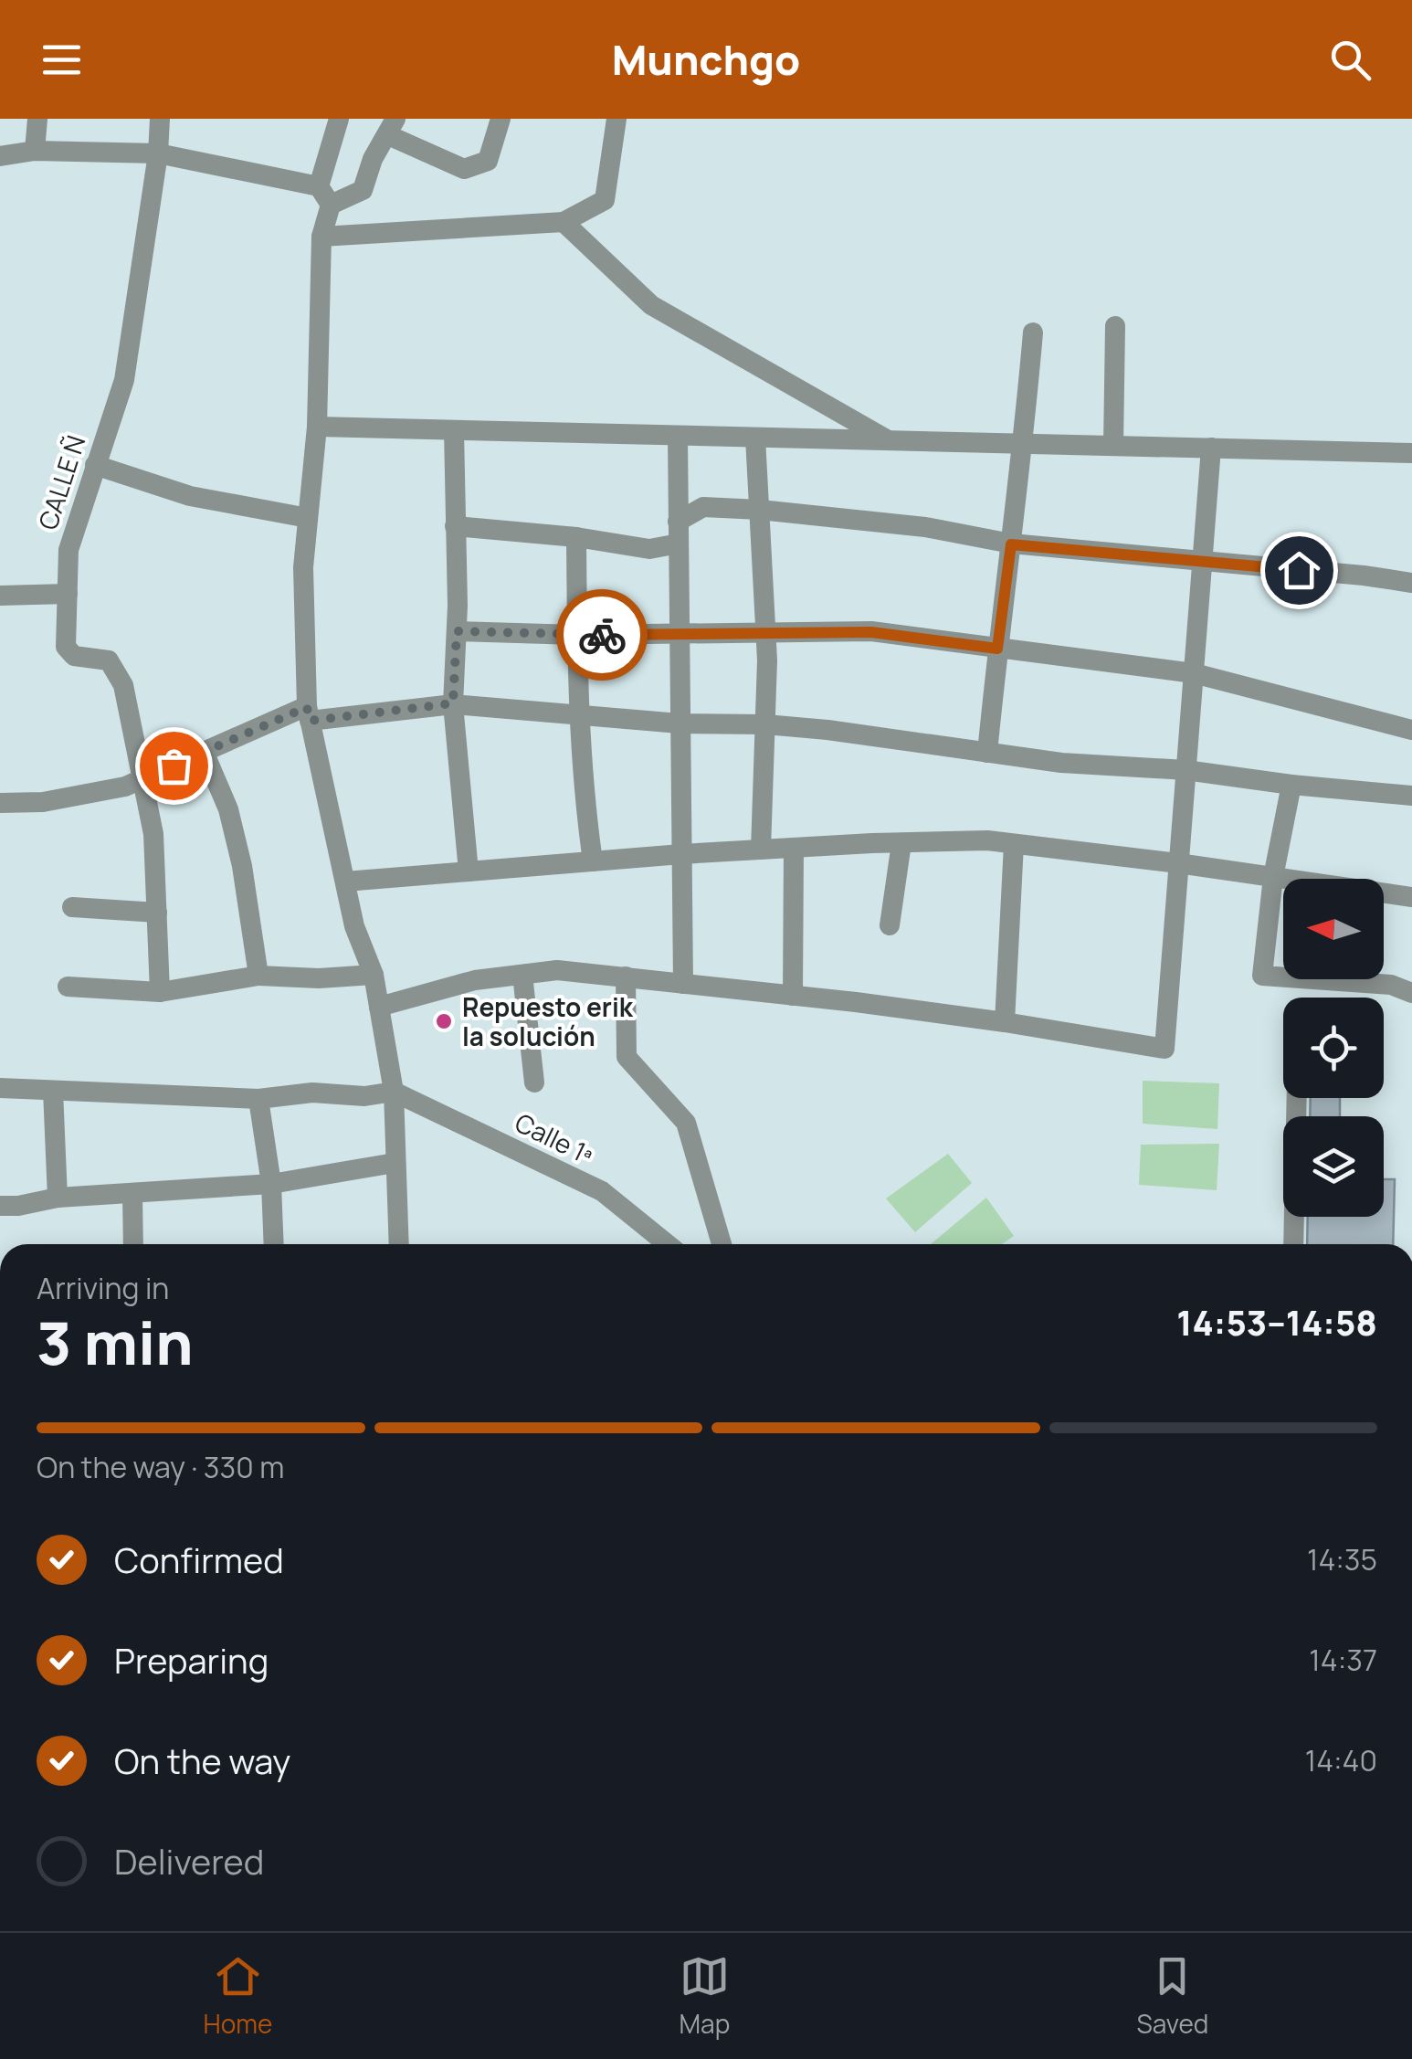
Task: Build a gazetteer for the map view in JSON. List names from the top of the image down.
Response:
{
  "streets": {
    "street": ["CALLE Ñ", "Calle 1ª"]
  },
  "places": ["Repuesto erik la solución"],
  "north": "left",
  "page": {
    "header": "Munchgo",
    "heading": ["3 min", "Arriving in", "14:53–14:58"],
    "bar": "On the way · 330 m",
    "list": [
      ["Confirmed", "14:35"],
      ["Preparing", "14:37"],
      ["On the way", "14:40"],
      "Delivered"
    ],
    "tabs": ["Home", "Map", "Saved"]
  }
}
